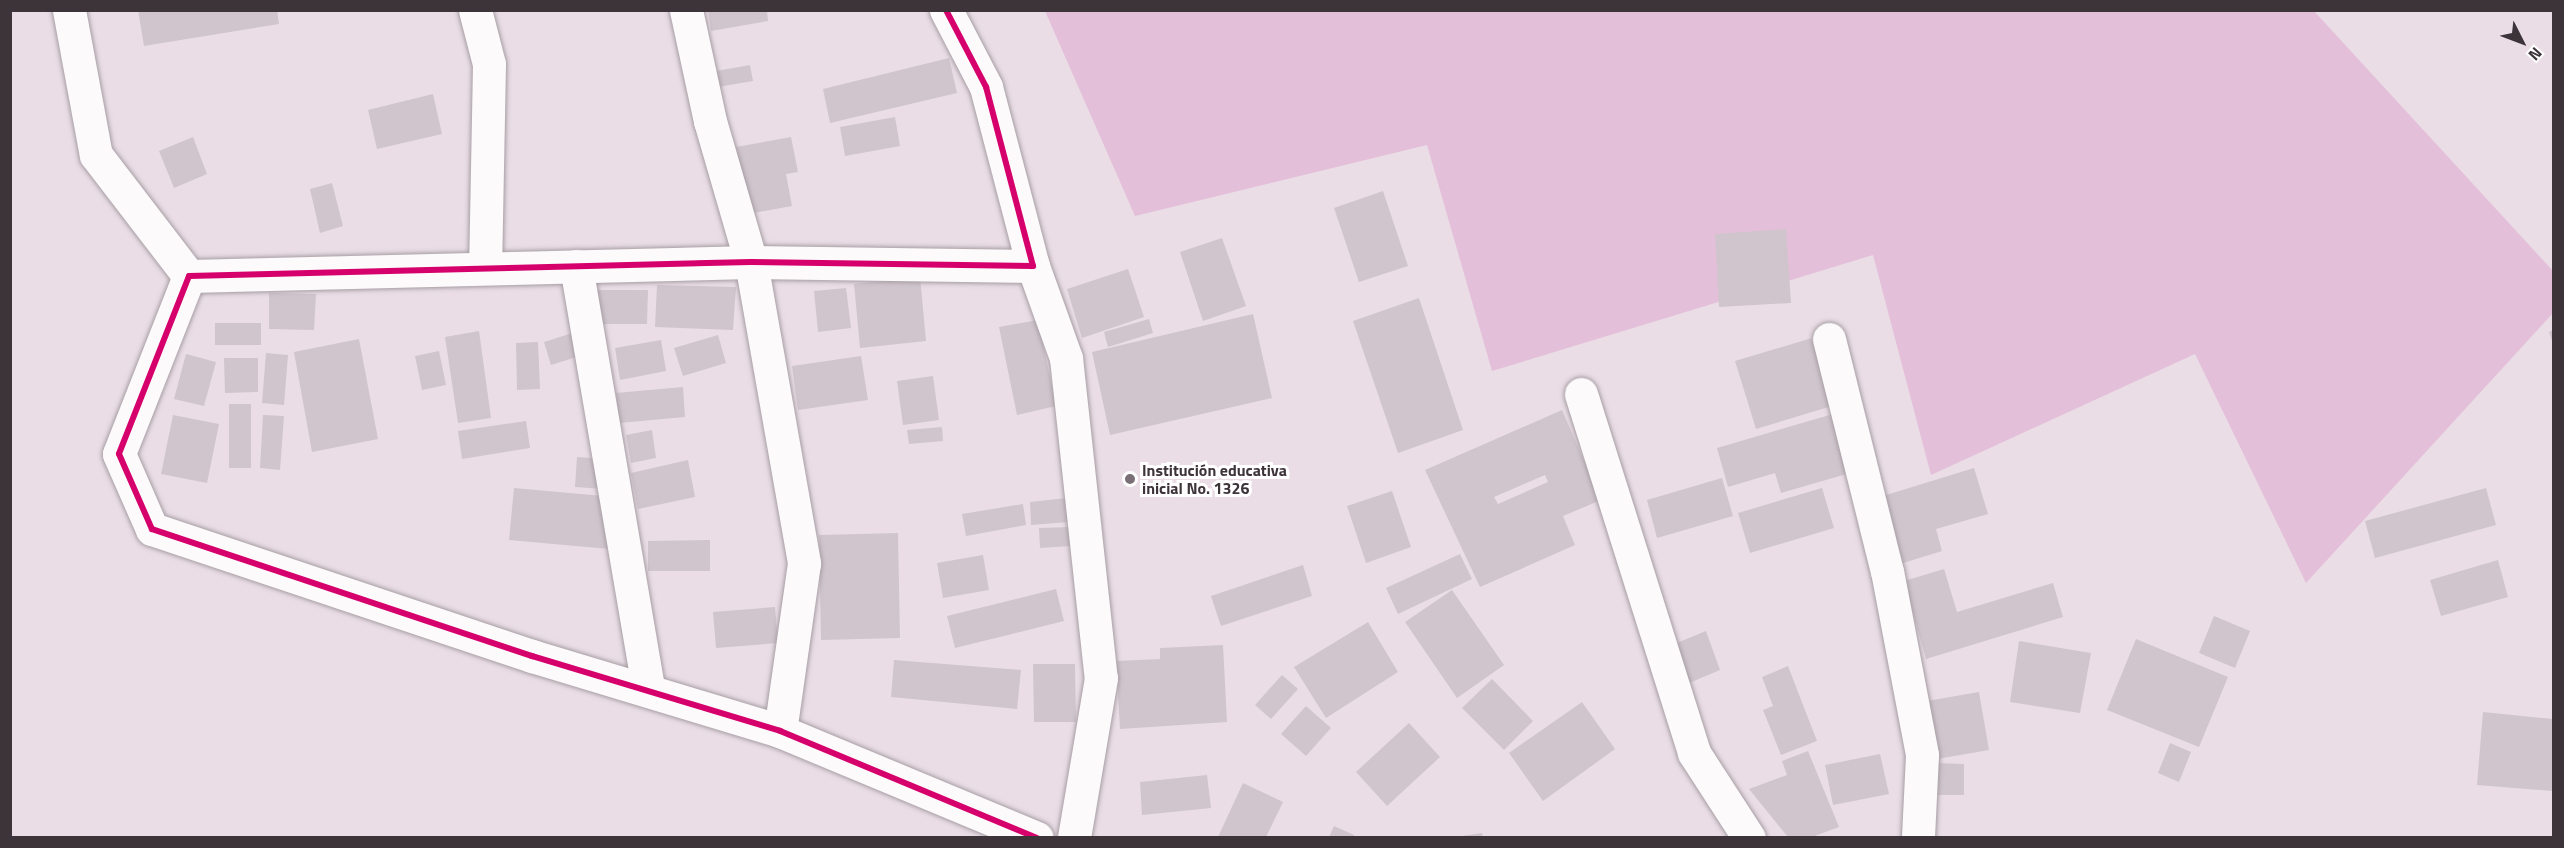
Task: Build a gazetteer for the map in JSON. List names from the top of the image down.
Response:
{
  "places": ["Institución educativa inicial No. 1326"],
  "north": "bottom right"
}
